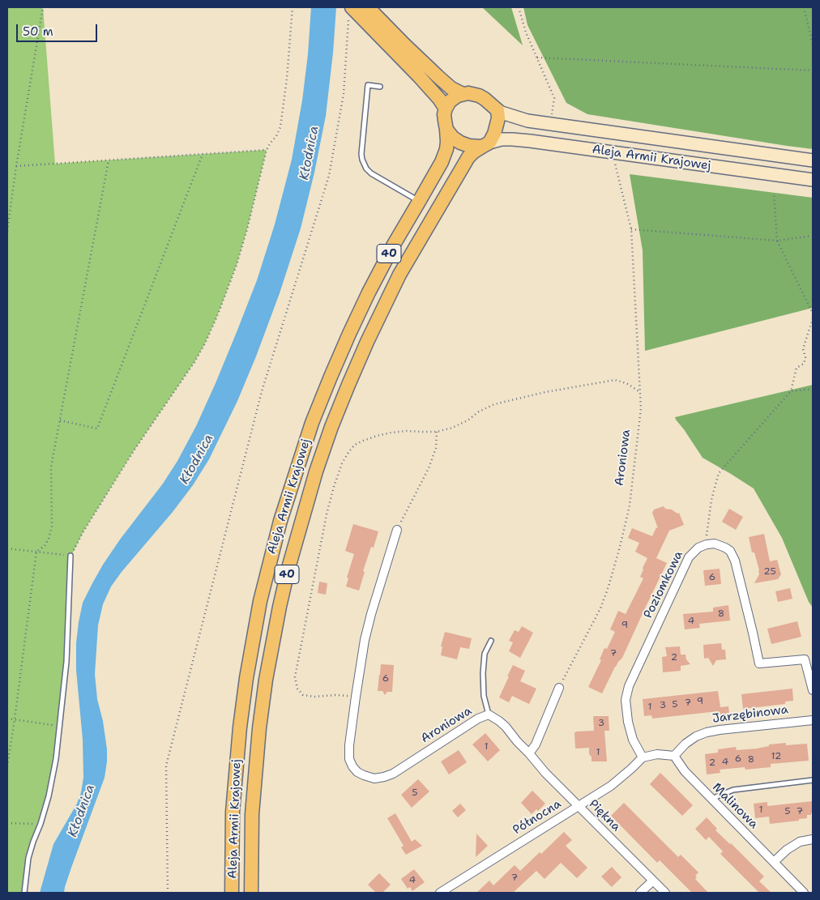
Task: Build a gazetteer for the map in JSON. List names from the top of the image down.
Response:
{
  "streets": {
    "main road": ["Aleja Armii Krajowej", "40"],
    "street": [
      "Aroniowa",
      "Poziomkowa",
      "Jarzębinowa",
      "Malinowa",
      "Piękna",
      "Północna"
    ]
  },
  "crossings": [
    ["Aleja Armii Krajowej", "40"],
    ["Aleja Armii Krajowej", "Aroniowa"],
    ["Aroniowa", "Piękna"],
    ["Poziomkowa", "Północna"],
    ["Jarzębinowa", "Malinowa"],
    ["Piękna", "Północna"]
  ],
  "water": ["Kłodnica"],
  "house_numbers": [
    "25",
    "6",
    "8",
    "4",
    "9",
    "7",
    "2",
    "6",
    "9",
    "7",
    "5",
    "3",
    "1",
    "3",
    "1",
    "1",
    "12",
    "6",
    "8",
    "4",
    "2",
    "5",
    "1",
    "5",
    "7",
    "7",
    "4"
  ],
  "scale_bar": "50 m"
}
